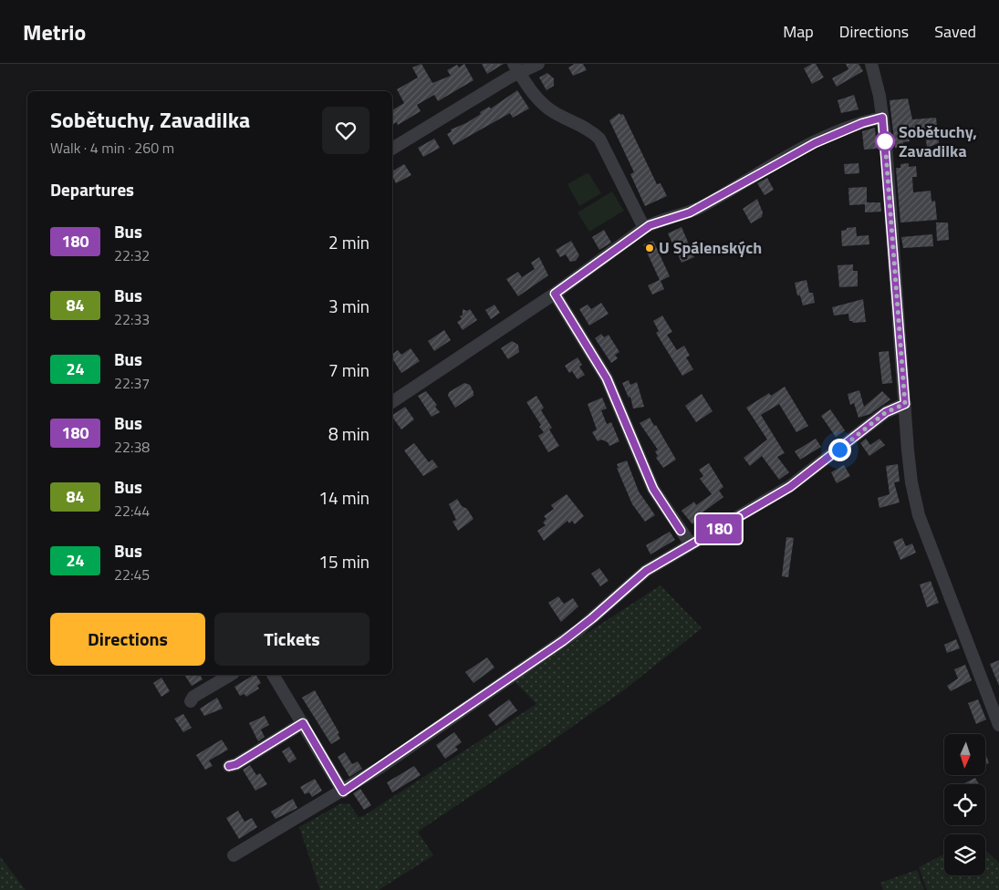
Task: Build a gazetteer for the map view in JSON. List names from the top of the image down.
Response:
{
  "places": ["Sobětuchy, Zavadilka", "U Spálenských"],
  "lines": ["bus line 180"],
  "north": "bottom",
  "page": {
    "header": "Metrio",
    "nav": ["Map", "Directions", "Saved"],
    "on_map": "180",
    "heading": [
      ["Sobětuchy, Zavadilka", "Walk · 4 min · 260 m"],
      "Departures"
    ],
    "list": [
      {
        "mark": "180",
        "name": "Bus",
        "note": "22:32",
        "value": "2 min"
      },
      {
        "mark": "84",
        "name": "Bus",
        "note": "22:33",
        "value": "3 min"
      },
      {
        "mark": "24",
        "name": "Bus",
        "note": "22:37",
        "value": "7 min"
      },
      {
        "mark": "180",
        "name": "Bus",
        "note": "22:38",
        "value": "8 min"
      },
      {
        "mark": "84",
        "name": "Bus",
        "note": "22:44",
        "value": "14 min"
      },
      {
        "mark": "24",
        "name": "Bus",
        "note": "22:45",
        "value": "15 min"
      }
    ],
    "buttons": ["Directions", "Tickets"]
  }
}
